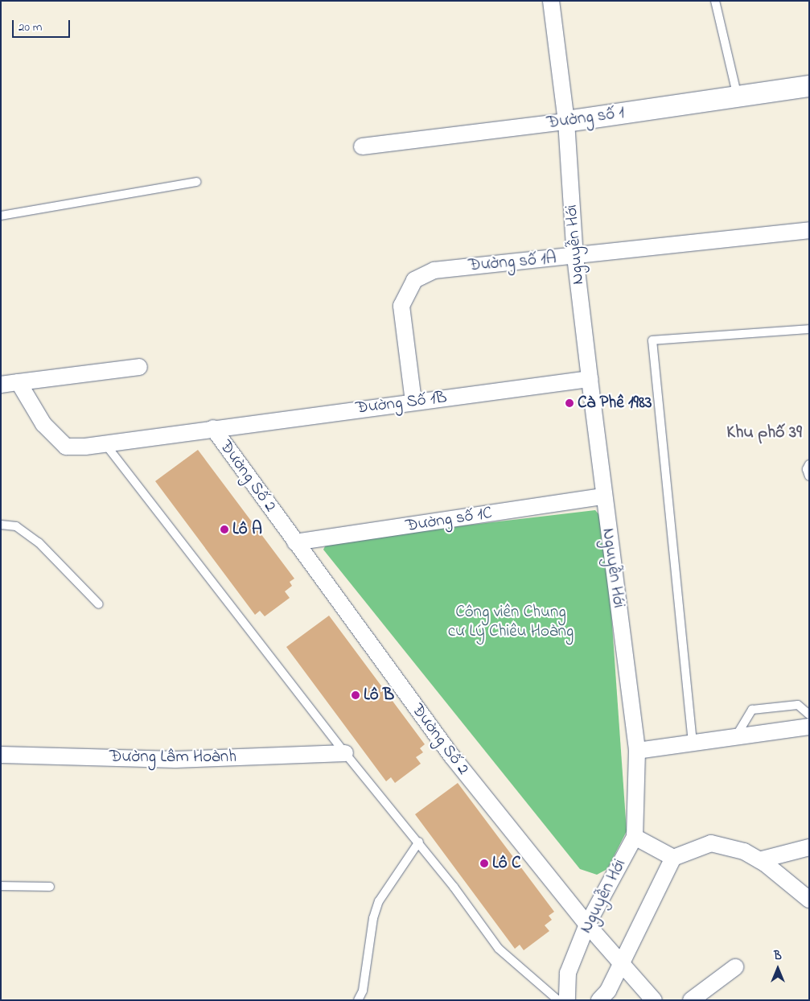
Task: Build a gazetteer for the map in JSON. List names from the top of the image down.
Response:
{
  "streets": {
    "street": [
      "Đường số 1",
      "Nguyễn Hới",
      "Đường số 1A",
      "Đường Số 1B",
      "Đường Số 2",
      "Đường số 1C",
      "Đường Lâm Hoành"
    ]
  },
  "crossings": [
    ["Đường số 1", "Nguyễn Hới"],
    ["Nguyễn Hới", "Đường số 1A"],
    ["Nguyễn Hới", "Đường Số 1B"],
    ["Nguyễn Hới", "Đường Số 2"],
    ["Nguyễn Hới", "Đường số 1C"],
    ["Đường số 1A", "Đường Số 1B"],
    ["Đường Số 1B", "Đường Số 2"],
    ["Đường Số 2", "Đường số 1C"]
  ],
  "districts": ["Khu phố 39"],
  "parks": ["Công viên Chung cư Lý Chiêu Hoàng"],
  "places": [
    "Cà Phê 1983",
    "Lô A",
    "Lô B",
    "Lô C"
  ],
  "scale_bar": "20 m",
  "north": "top"
}
